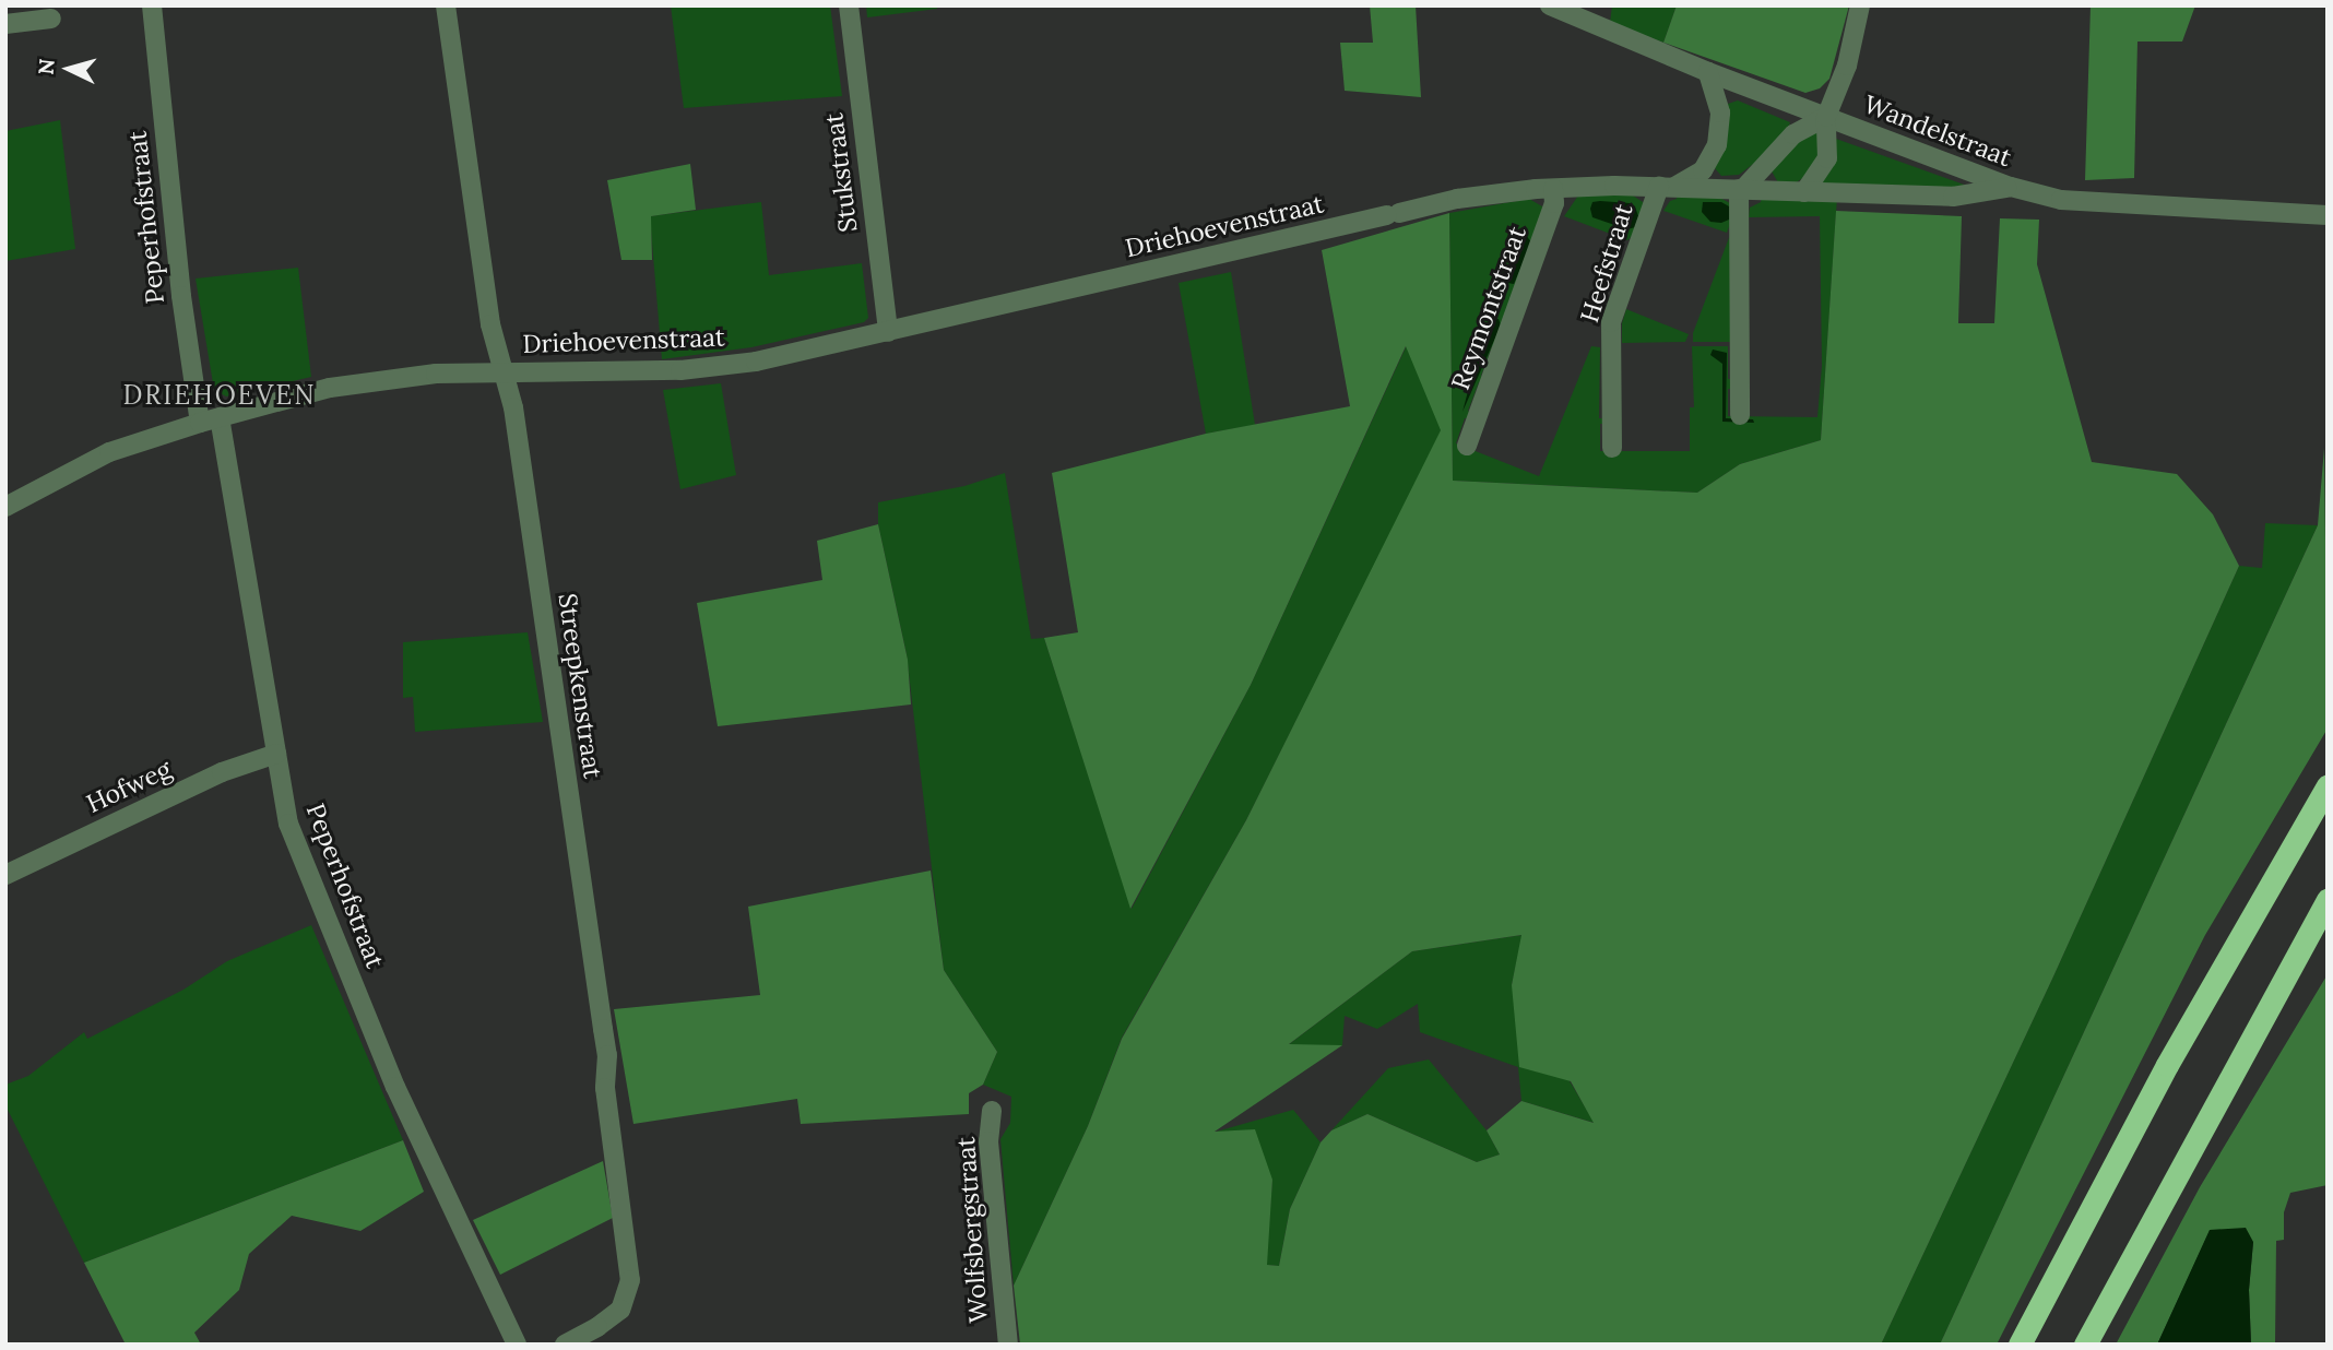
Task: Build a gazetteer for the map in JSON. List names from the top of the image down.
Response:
{
  "streets": {
    "street": [
      "Wandelstraat",
      "Stukstraat",
      "Peperhofstraat",
      "Driehoevenstraat",
      "Heefstraat",
      "Reymontstraat",
      "Streepkenstraat",
      "Hofweg",
      "Wolfsbergstraat"
    ]
  },
  "crossings": [
    ["Wandelstraat", "Driehoevenstraat"],
    ["Stukstraat", "Driehoevenstraat"],
    ["Peperhofstraat", "Driehoevenstraat"],
    ["Peperhofstraat", "Hofweg"],
    ["Driehoevenstraat", "Heefstraat"],
    ["Driehoevenstraat", "Reymontstraat"],
    ["Driehoevenstraat", "Streepkenstraat"]
  ],
  "districts": ["DRIEHOEVEN"],
  "north": "left"
}
